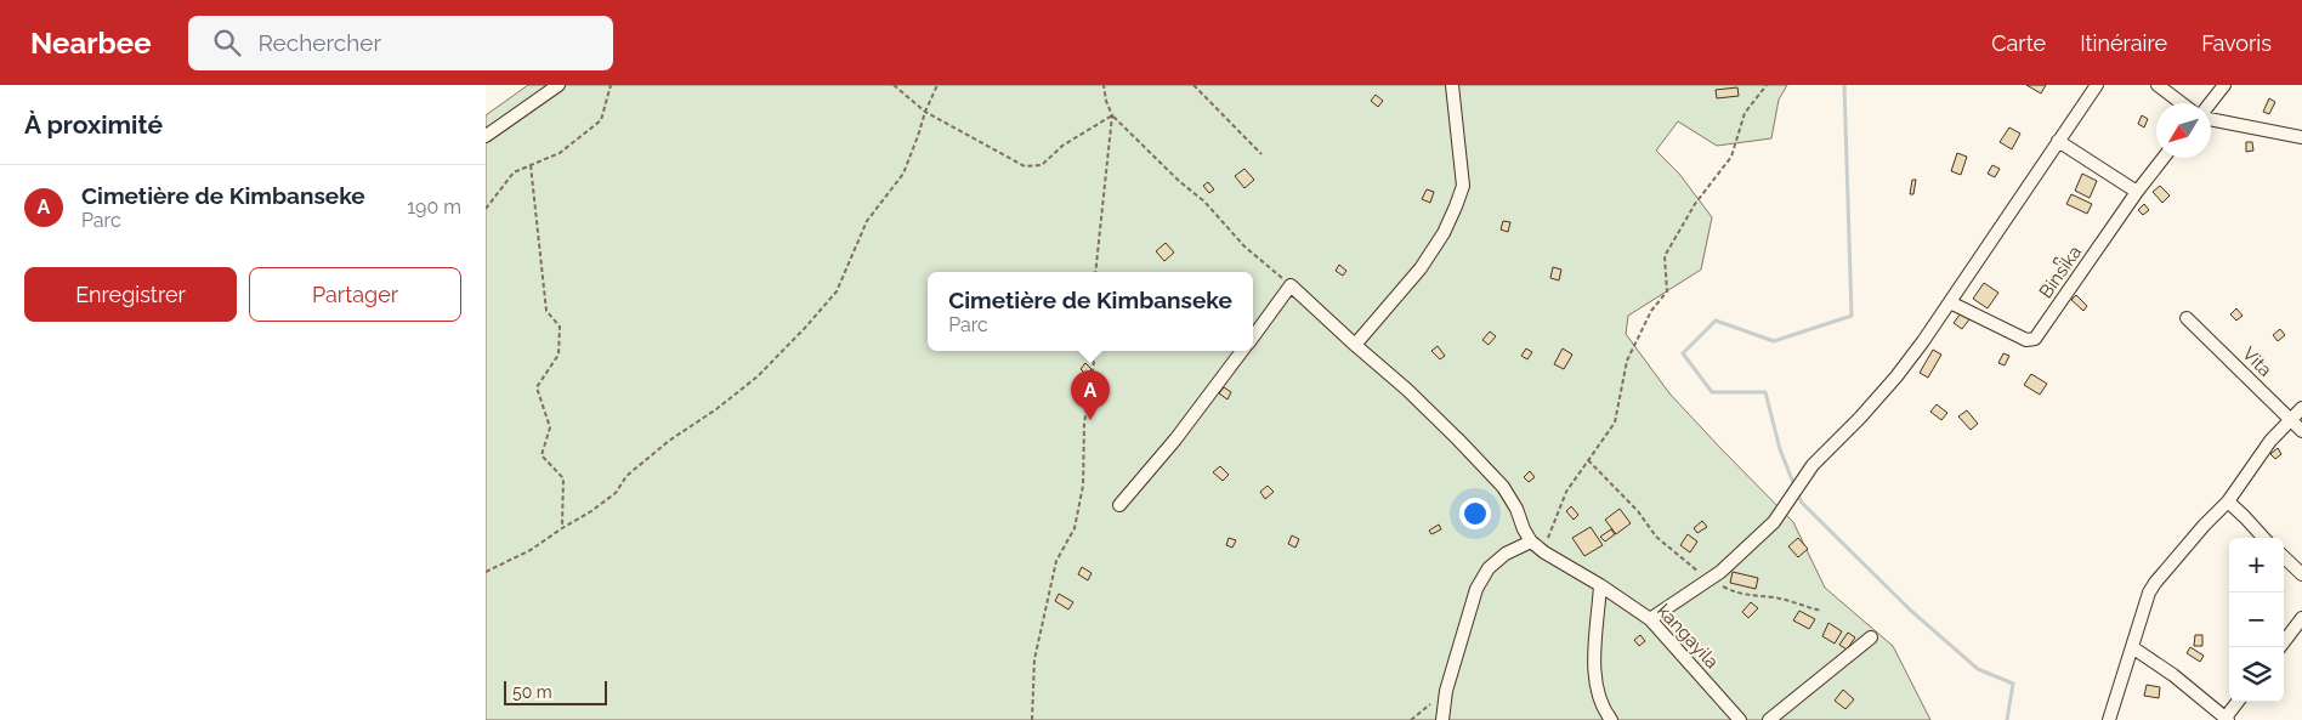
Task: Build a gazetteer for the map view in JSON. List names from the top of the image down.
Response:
{
  "streets": {
    "street": ["Binsika", "Vita", "kangayila"]
  },
  "scale_bar": "50 m",
  "north": "bottom left",
  "page": {
    "header": "Nearbee",
    "search": "Rechercher",
    "nav": ["Carte", "Itinéraire", "Favoris"],
    "heading": "À proximité",
    "list": [
      {
        "mark": "A",
        "name": "Cimetière de Kimbanseke",
        "note": "Parc",
        "value": "190 m"
      }
    ],
    "buttons": ["Enregistrer", "Partager"],
    "popup": ["Cimetière de Kimbanseke", "Parc"],
    "pins": "A",
    "map_buttons": ["+", "−"],
    "scale": "50 m"
  }
}
